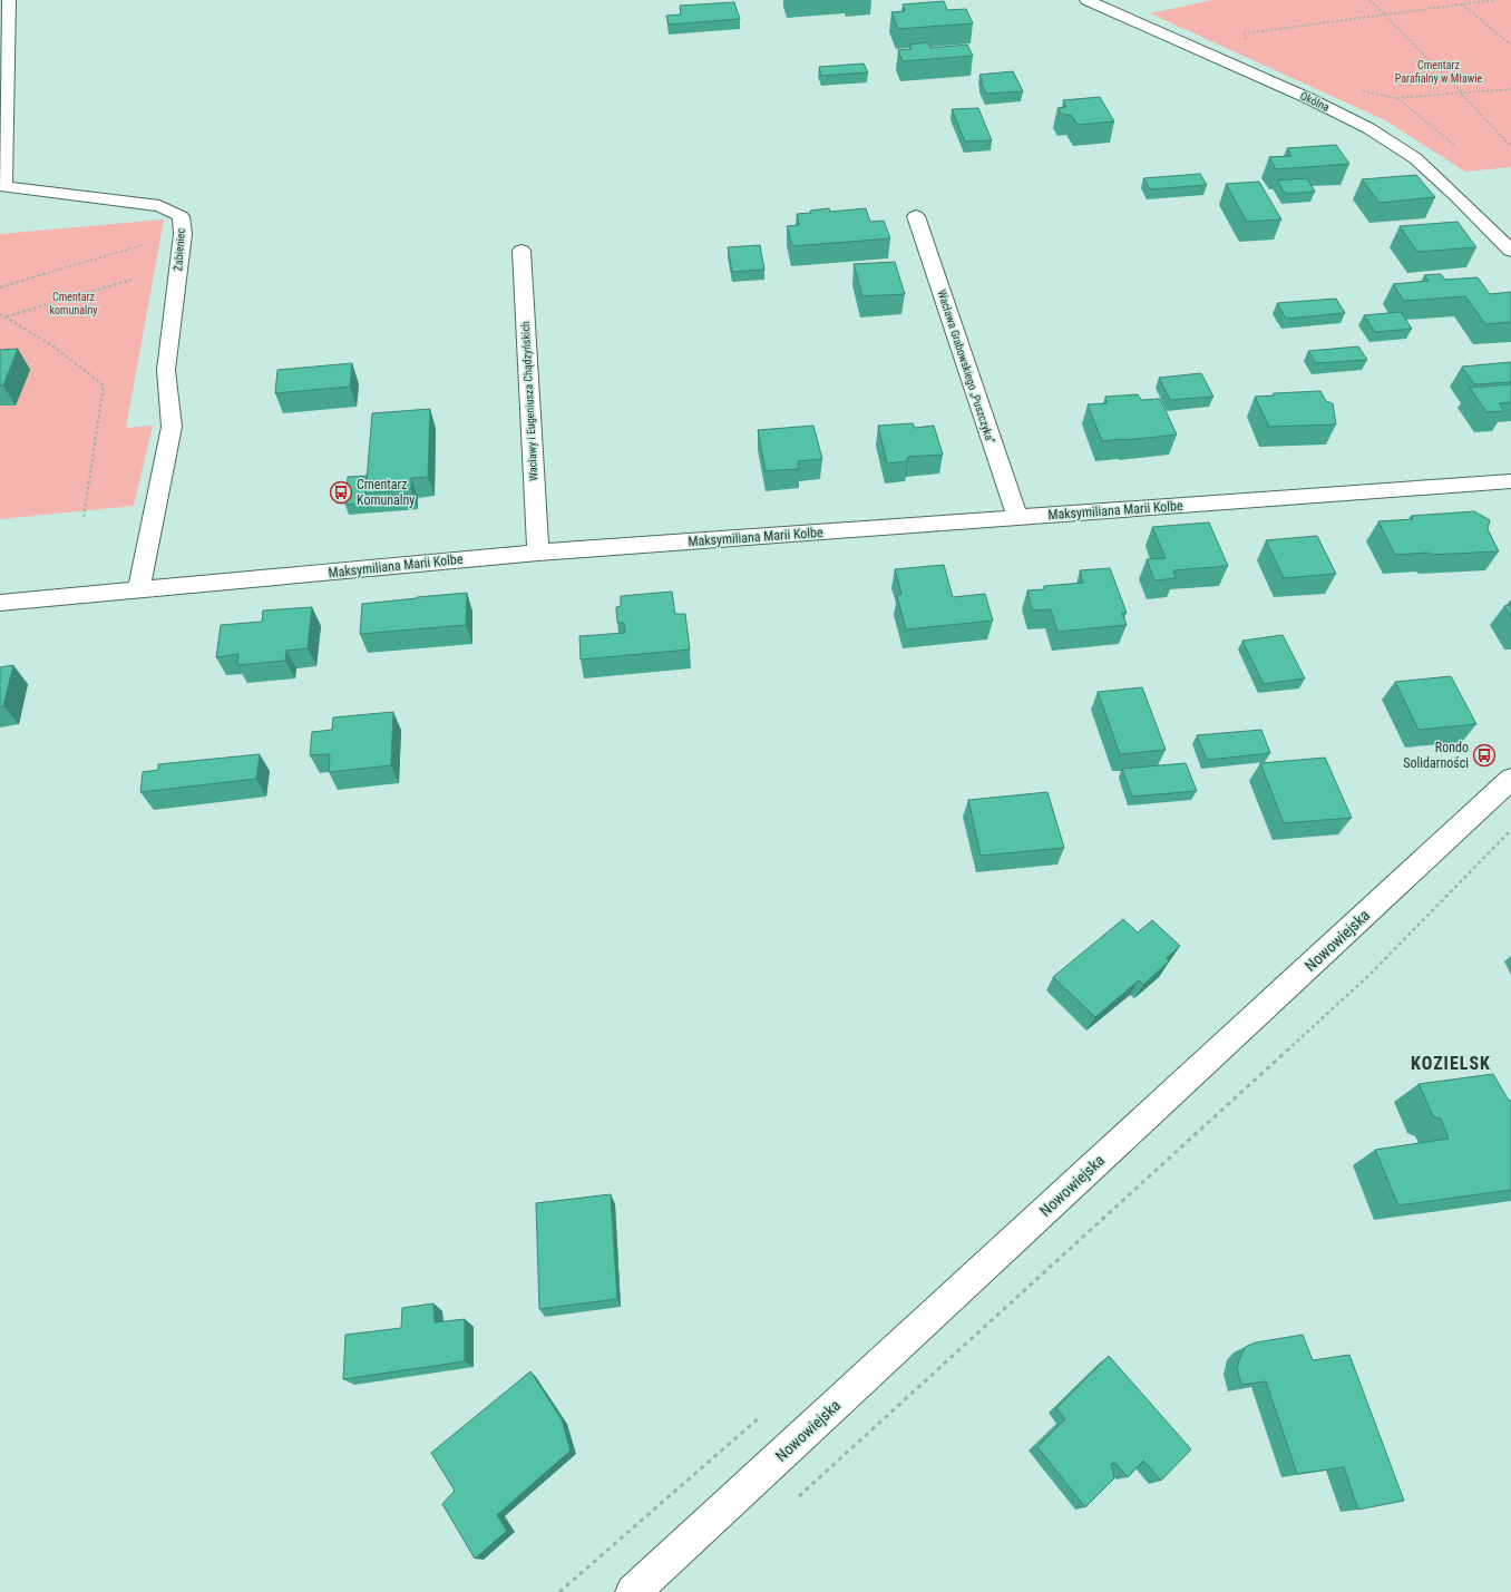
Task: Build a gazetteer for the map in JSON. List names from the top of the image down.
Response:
{
  "streets": {
    "street": [
      "Okólna",
      "Żabieniec",
      "Wacława Grabowskiego „Puszczyka”",
      "Wacławy i Eugeniusza Chądzyńskich",
      "Maksymiliana Marii Kolbe",
      "Nowowiejska"
    ]
  },
  "crossings": [
    ["Żabieniec", "Maksymiliana Marii Kolbe"],
    ["Wacława Grabowskiego „Puszczyka”", "Maksymiliana Marii Kolbe"],
    ["Wacławy i Eugeniusza Chądzyńskich", "Maksymiliana Marii Kolbe"]
  ],
  "districts": ["KOZIELSK"],
  "parks": ["Cmentarz Parafialny w Mławie", "Cmentarz komunalny"],
  "places": {
    "bus stop": ["Cmentarz Komunalny", "Rondo Solidarności"]
  }
}
